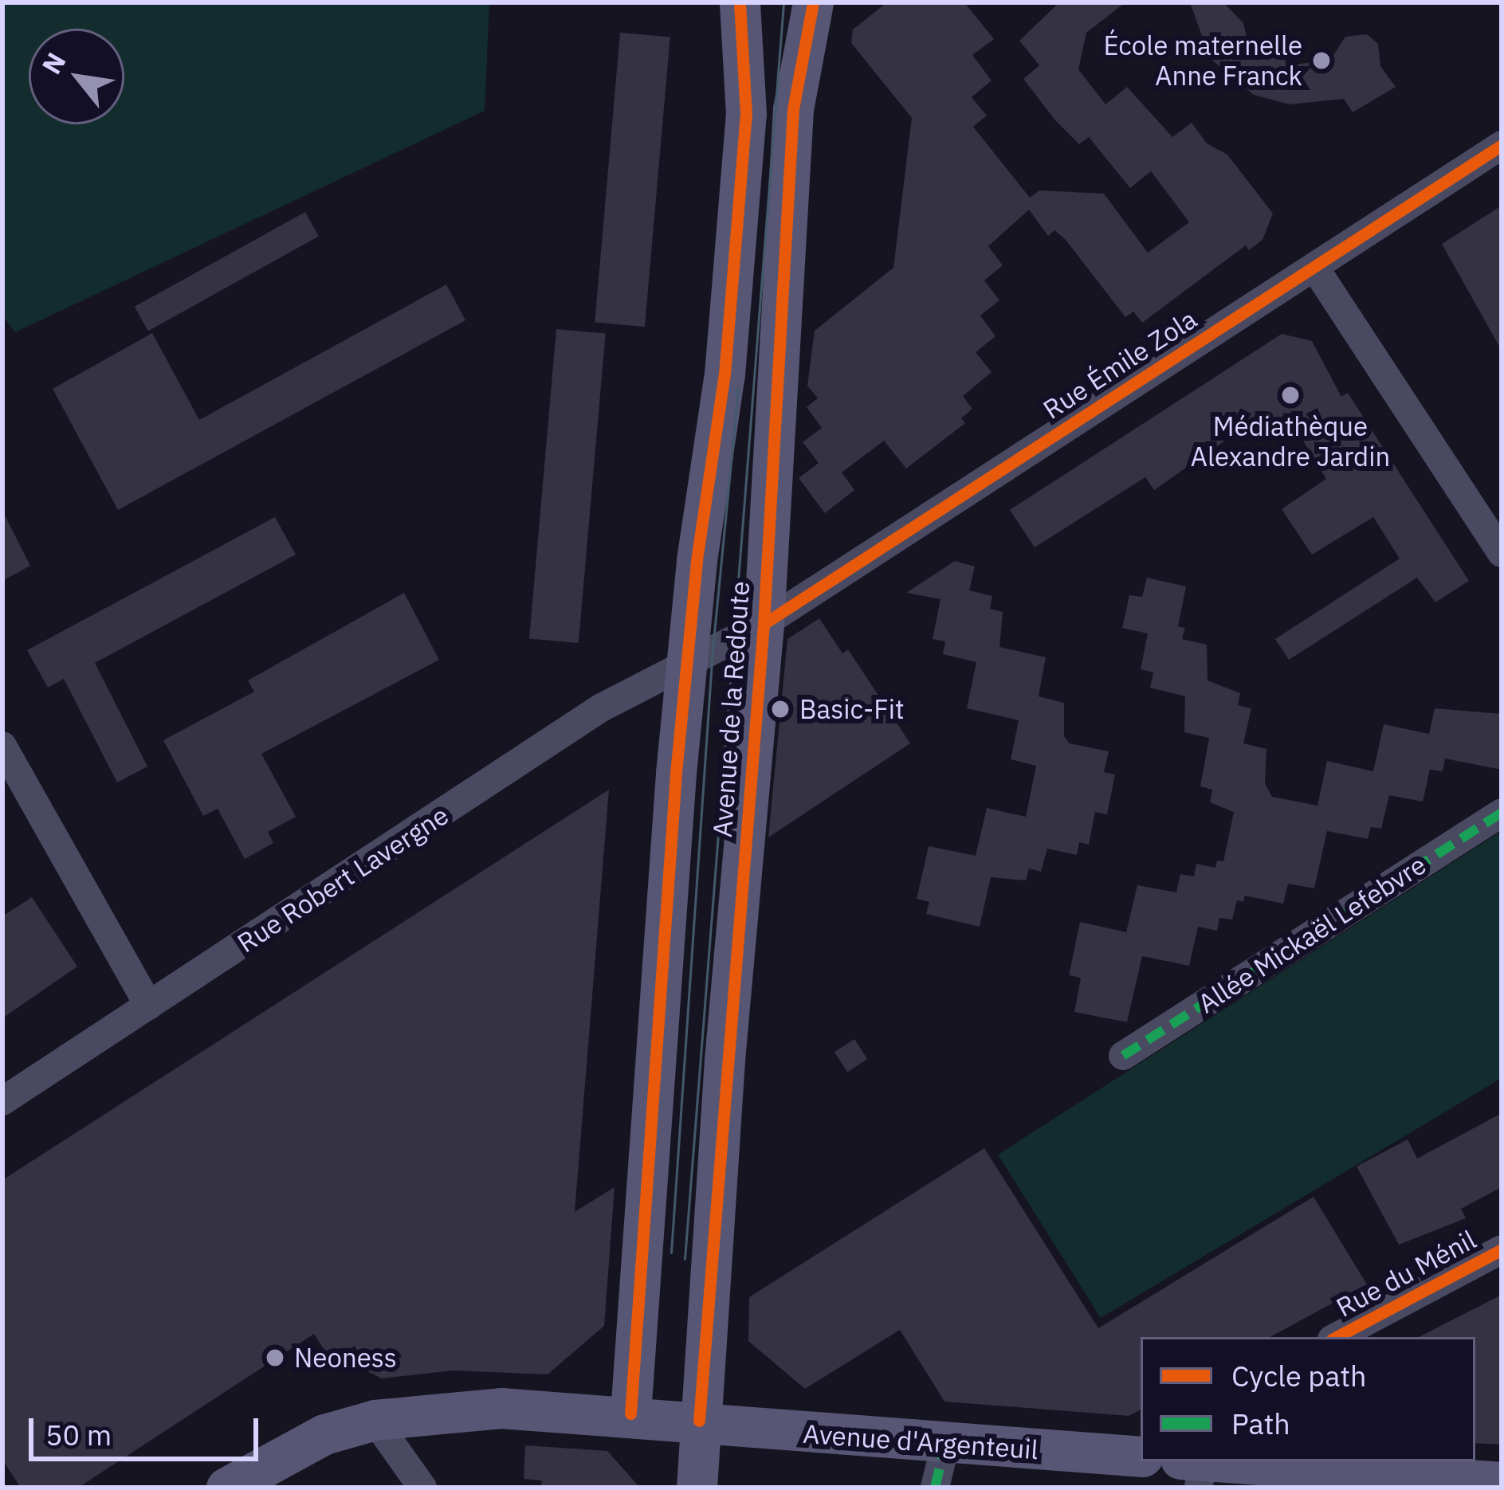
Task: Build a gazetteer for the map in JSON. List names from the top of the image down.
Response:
{
  "streets": {
    "main road": ["Avenue de la Redoute", "Avenue d'Argenteuil"],
    "street": [
      "Rue Émile Zola",
      "Rue Robert Lavergne",
      "Allée Mickaël Lefebvre",
      "Rue du Ménil"
    ]
  },
  "crossings": [
    ["Rue Émile Zola", "Avenue de la Redoute"],
    ["Rue Émile Zola", "Rue Robert Lavergne"],
    ["Avenue de la Redoute", "Rue Robert Lavergne"],
    ["Avenue de la Redoute", "Avenue d'Argenteuil"]
  ],
  "places": [
    "École maternelle Anne Franck",
    "Médiathèque Alexandre Jardin",
    "Basic-Fit",
    "Neoness"
  ],
  "legend": ["Cycle path", "Path"],
  "scale_bar": "50 m",
  "north": "top left"
}
